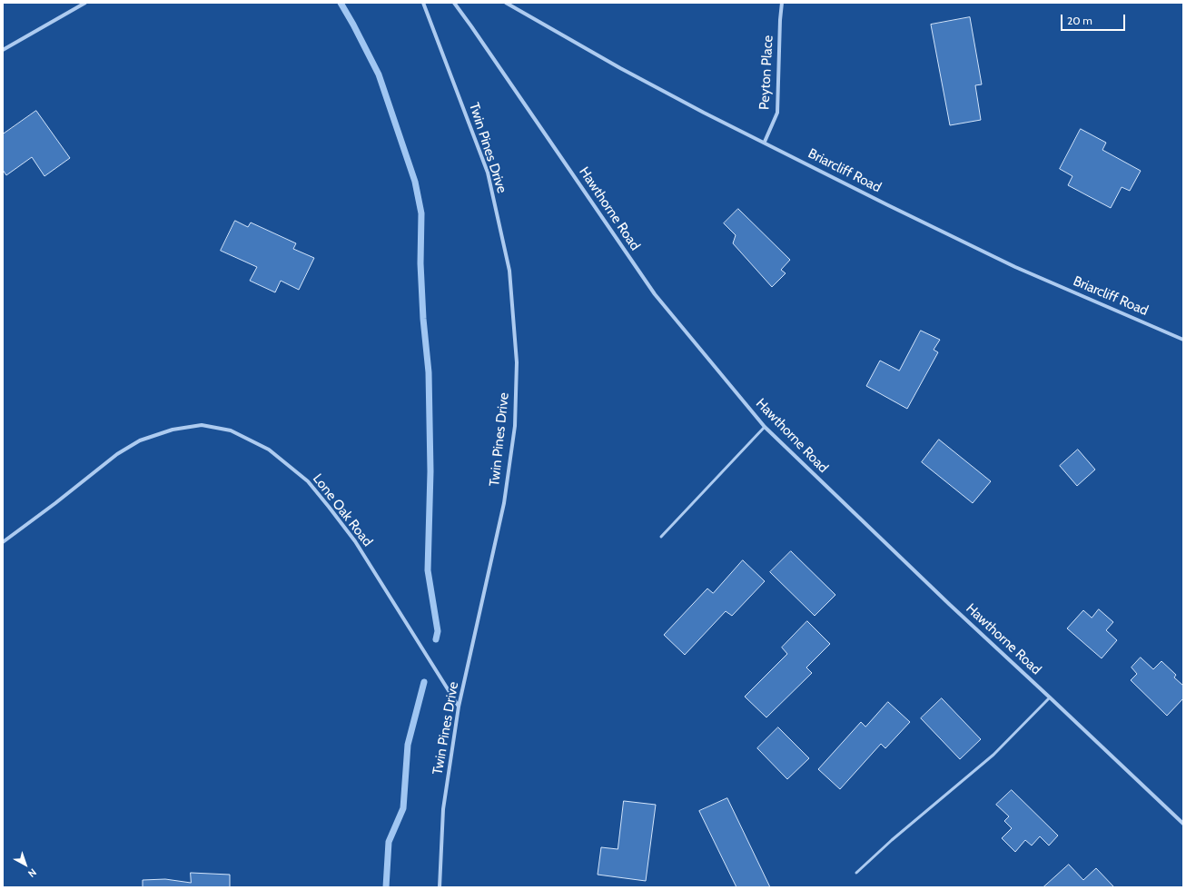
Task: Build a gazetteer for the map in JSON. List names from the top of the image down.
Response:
{
  "streets": {
    "street": [
      "Peyton Place",
      "Twin Pines Drive",
      "Briarcliff Road",
      "Hawthorne Road",
      "Lone Oak Road"
    ]
  },
  "crossings": [
    ["Peyton Place", "Briarcliff Road"],
    ["Twin Pines Drive", "Lone Oak Road"]
  ],
  "scale_bar": "20 m",
  "north": "bottom right"
}
